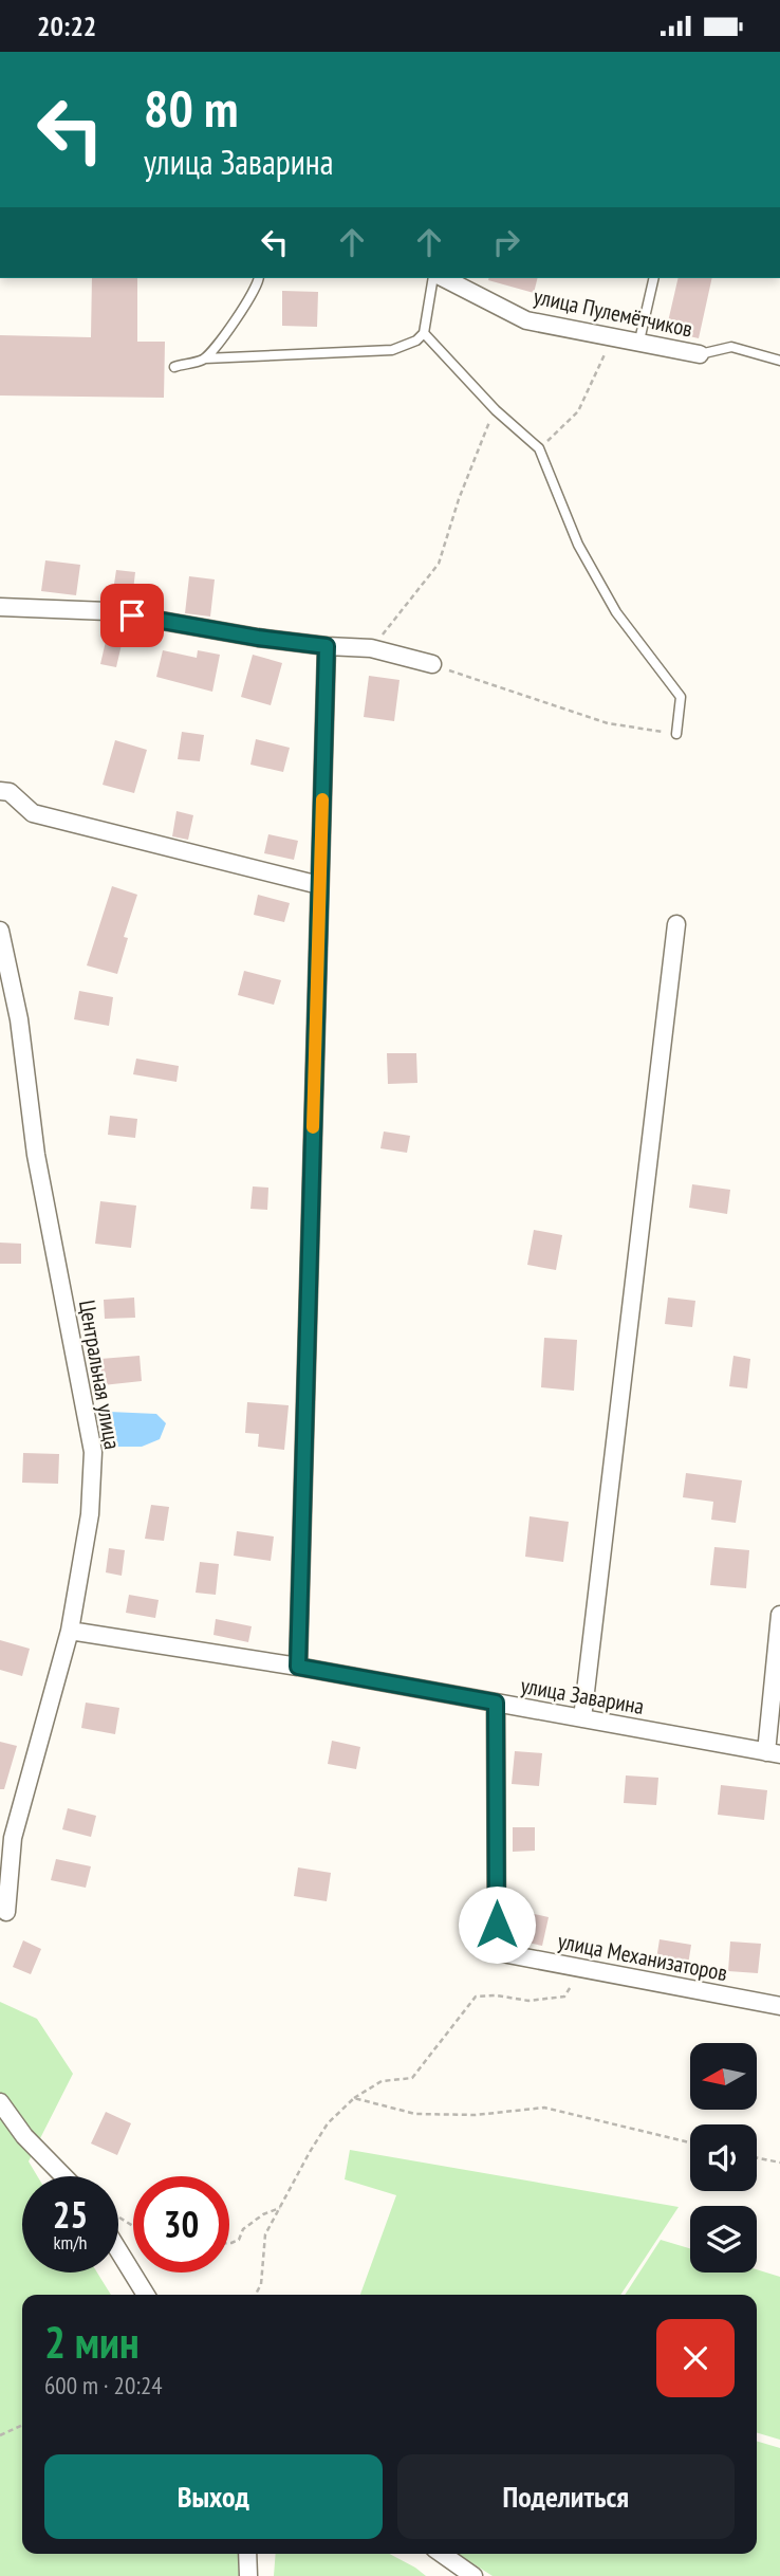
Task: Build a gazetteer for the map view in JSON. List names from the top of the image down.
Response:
{
  "streets": {
    "street": [
      "улица Пулемётчиков",
      "Центральная улица",
      "улица Заварина",
      "улица Механизаторов"
    ]
  },
  "crossings": [
    ["Центральная улица", "улица Заварина"],
    ["улица Заварина", "улица Механизаторов"]
  ],
  "north": "left",
  "page": {
    "status": "20:22",
    "turn": ["80 m", "улица Заварина"],
    "speed": "25 km/h",
    "limit": "30",
    "heading": ["2 мин", "600 m · 20:24"],
    "buttons": ["Выход", "Поделиться"]
  }
}
